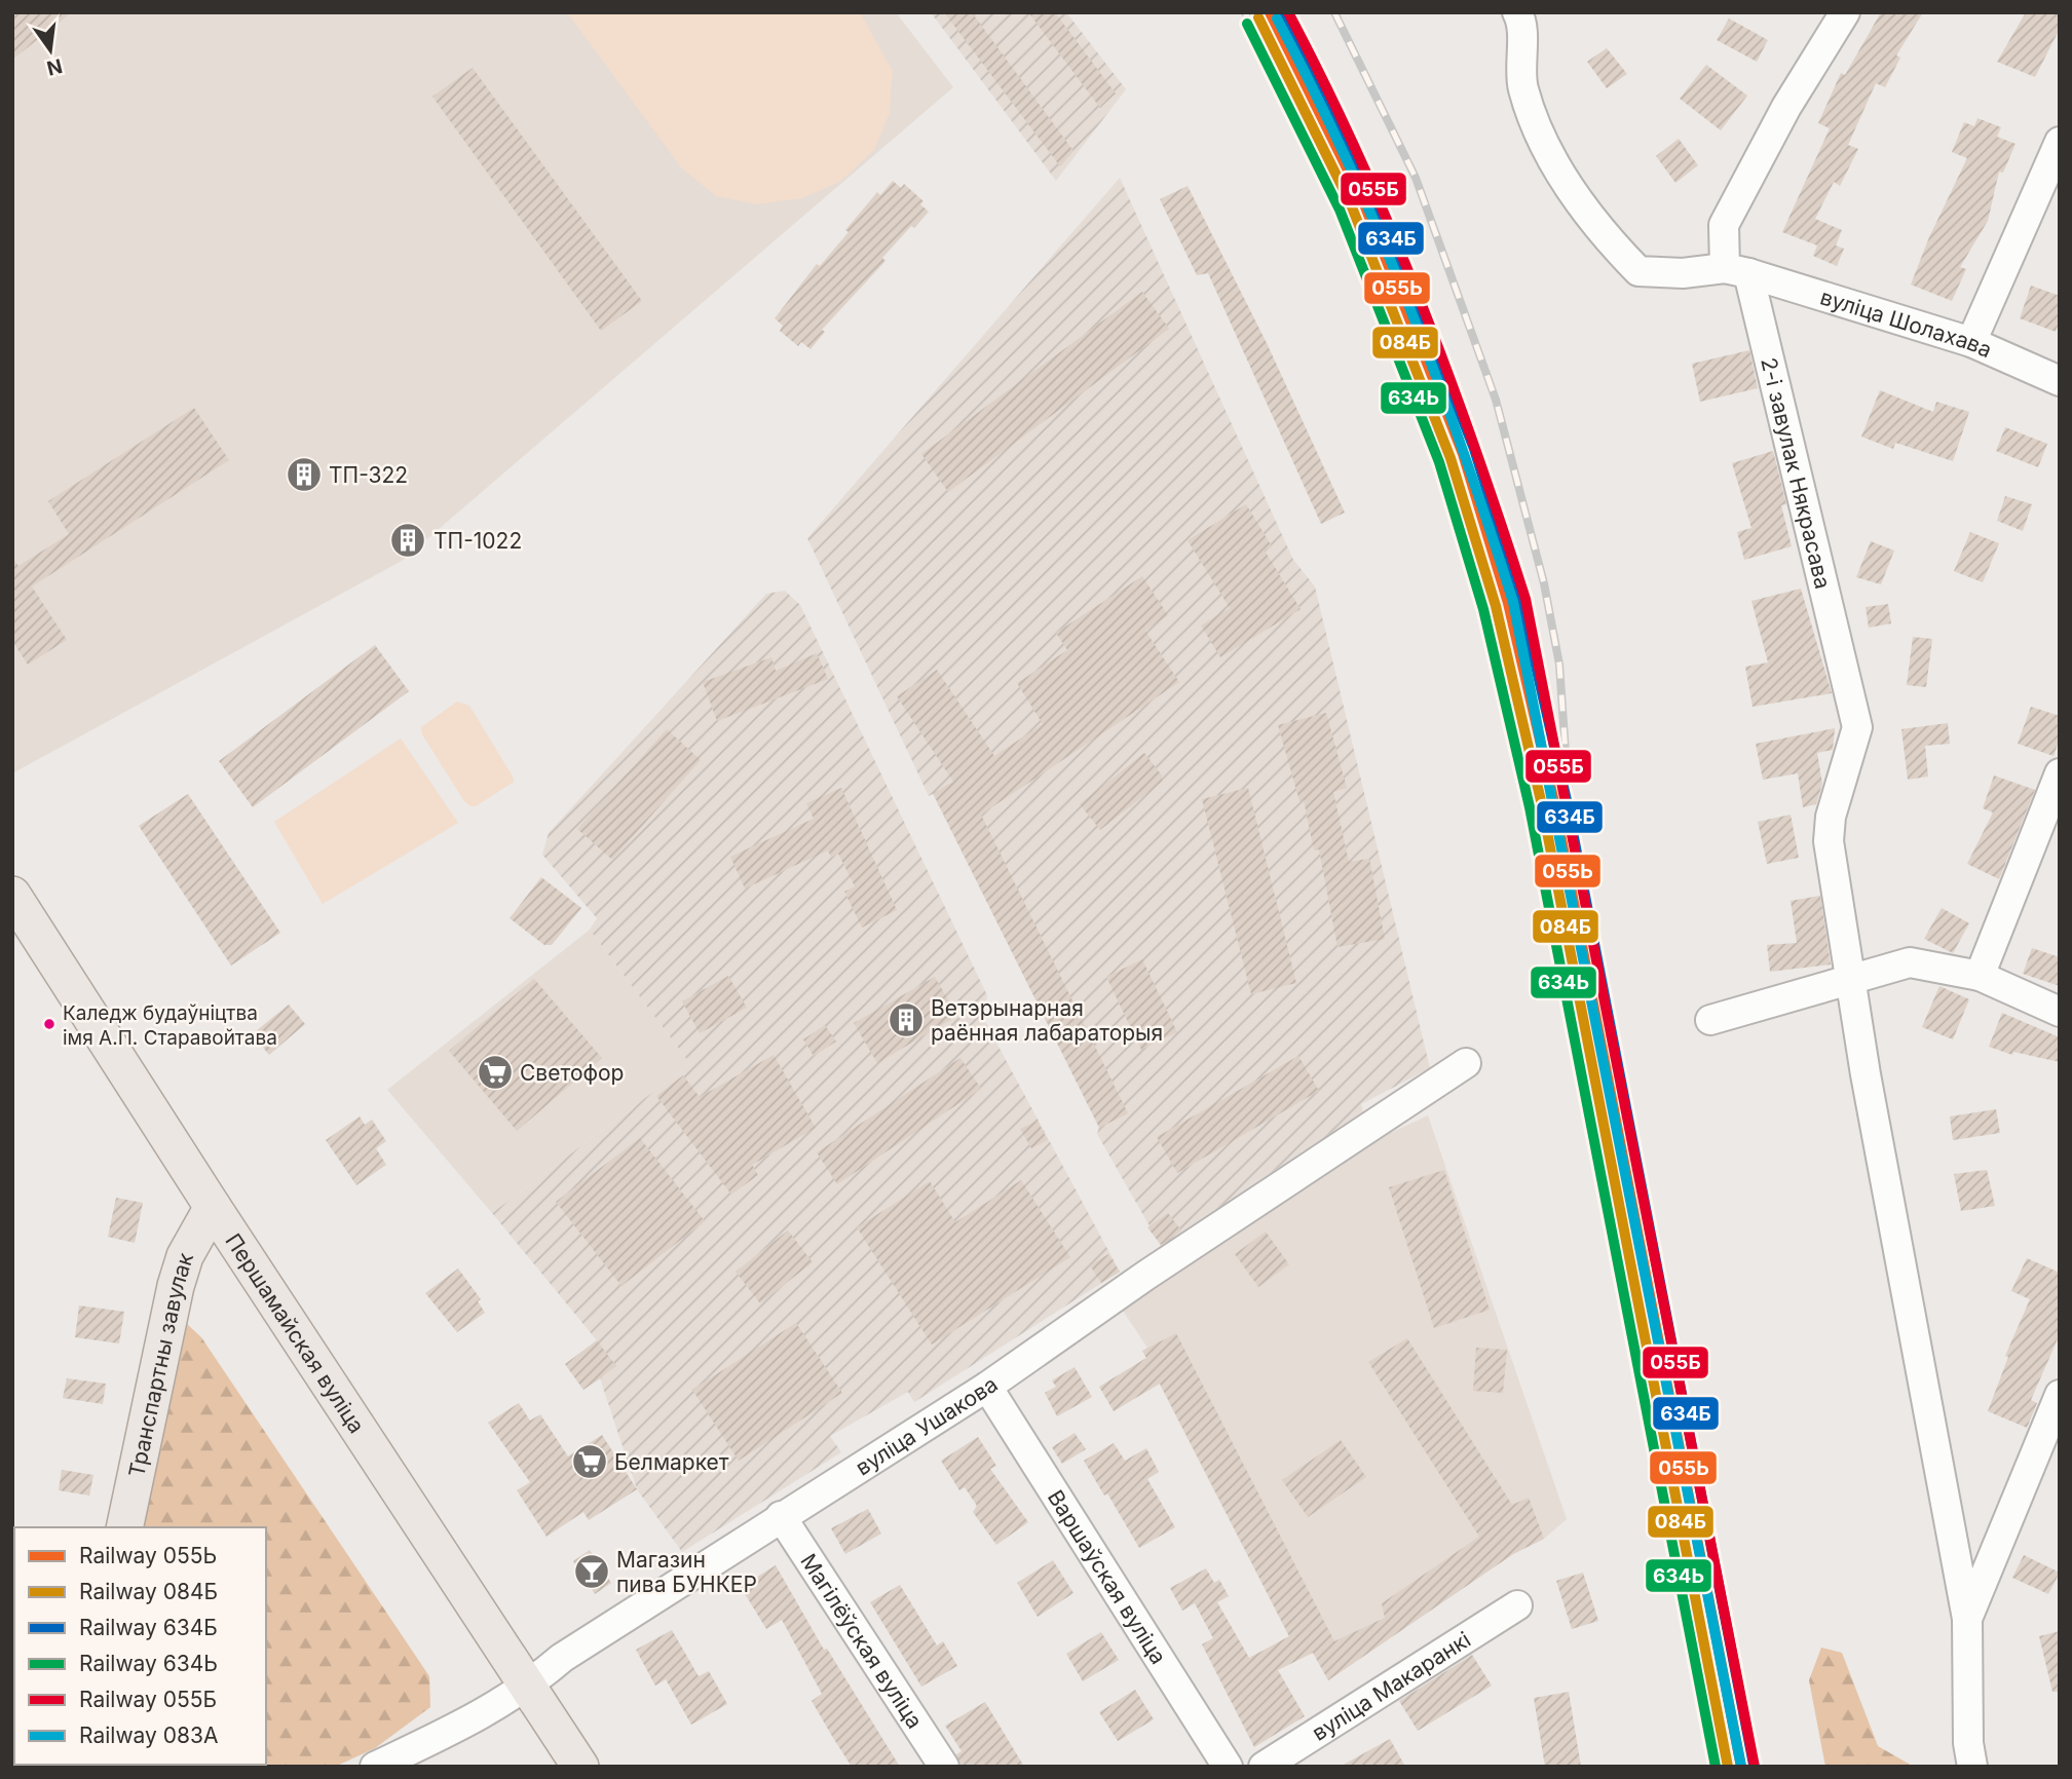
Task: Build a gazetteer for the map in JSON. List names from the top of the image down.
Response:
{
  "streets": {
    "main road": ["Першамайская вуліца", "Транспартны завулак"],
    "street": [
      "вуліца Шолахава",
      "2-і завулак Някрасава",
      "вуліца Ушакова",
      "Варшаўская вуліца",
      "Магілёўская вуліца",
      "вуліца Макаранкі"
    ]
  },
  "crossings": [
    ["вуліца Шолахава", "2-і завулак Някрасава"],
    ["Першамайская вуліца", "Транспартны завулак"],
    ["Першамайская вуліца", "вуліца Ушакова"],
    ["вуліца Ушакова", "Варшаўская вуліца"],
    ["вуліца Ушакова", "Магілёўская вуліца"]
  ],
  "places": {
    "building": ["ТП-322", "ТП-1022", "Ветэрынарная раённая лабараторыя"],
    "other": ["Каледж будаўніцтва імя А.П. Старавойтава"],
    "supermarket": ["Светофор", "Белмаркет"],
    "bar": ["Магазин пива БУНКЕР"]
  },
  "lines": [
    "rail line 055Ь",
    "rail line 634Б",
    "rail line 055Б",
    "rail line 084Б",
    "rail line 083А",
    "rail line 634Ь"
  ],
  "legend": [
    "Railway 055Ь",
    "Railway 084Б",
    "Railway 634Б",
    "Railway 634Ь",
    "Railway 055Б",
    "Railway 083А"
  ],
  "north": "bottom"
}
